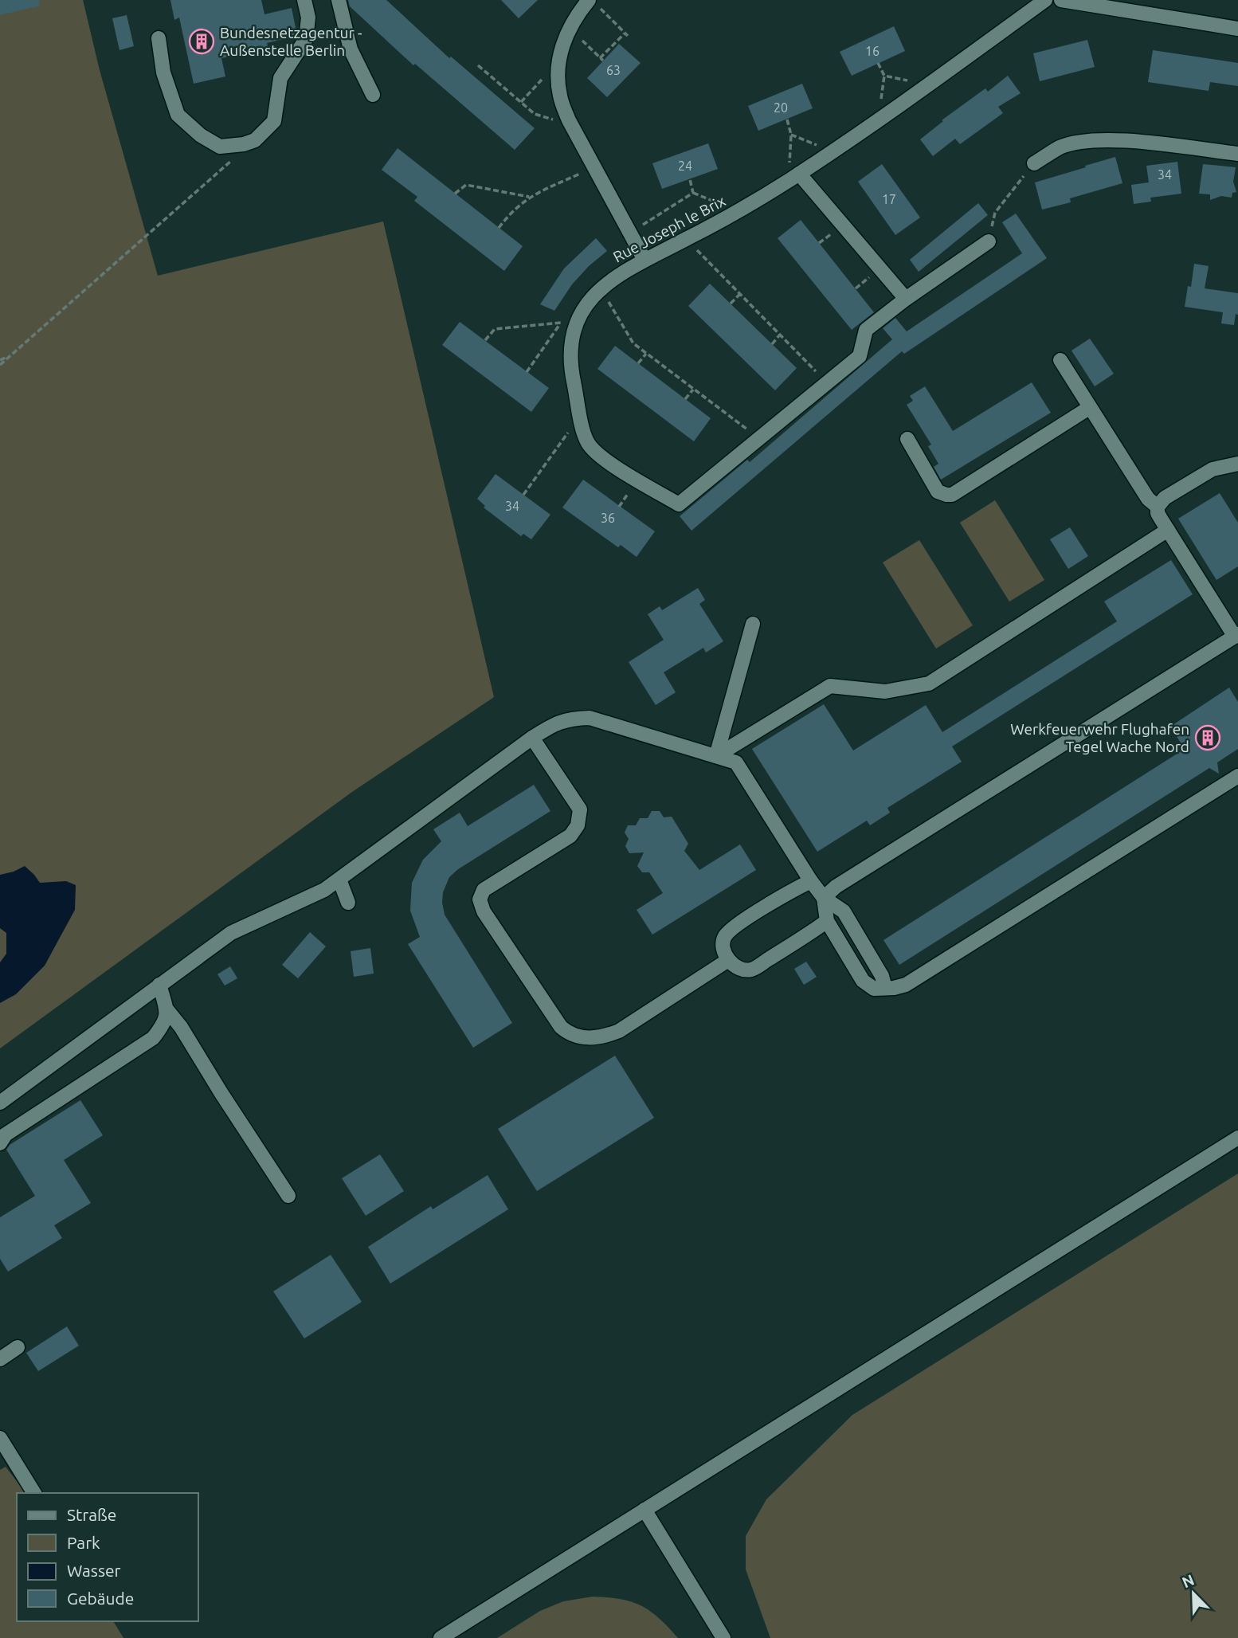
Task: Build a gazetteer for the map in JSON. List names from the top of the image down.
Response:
{
  "streets": {
    "street": ["Rue Joseph le Brix"]
  },
  "places": {
    "building": ["Bundesnetzagentur - Außenstelle Berlin", "Werkfeuerwehr Flughafen Tegel Wache Nord"]
  },
  "house_numbers": [
    "16",
    "63",
    "20",
    "24",
    "34",
    "17",
    "34",
    "36"
  ],
  "legend": [
    "Straße",
    "Park",
    "Wasser",
    "Gebäude"
  ],
  "north": "top left"
}
